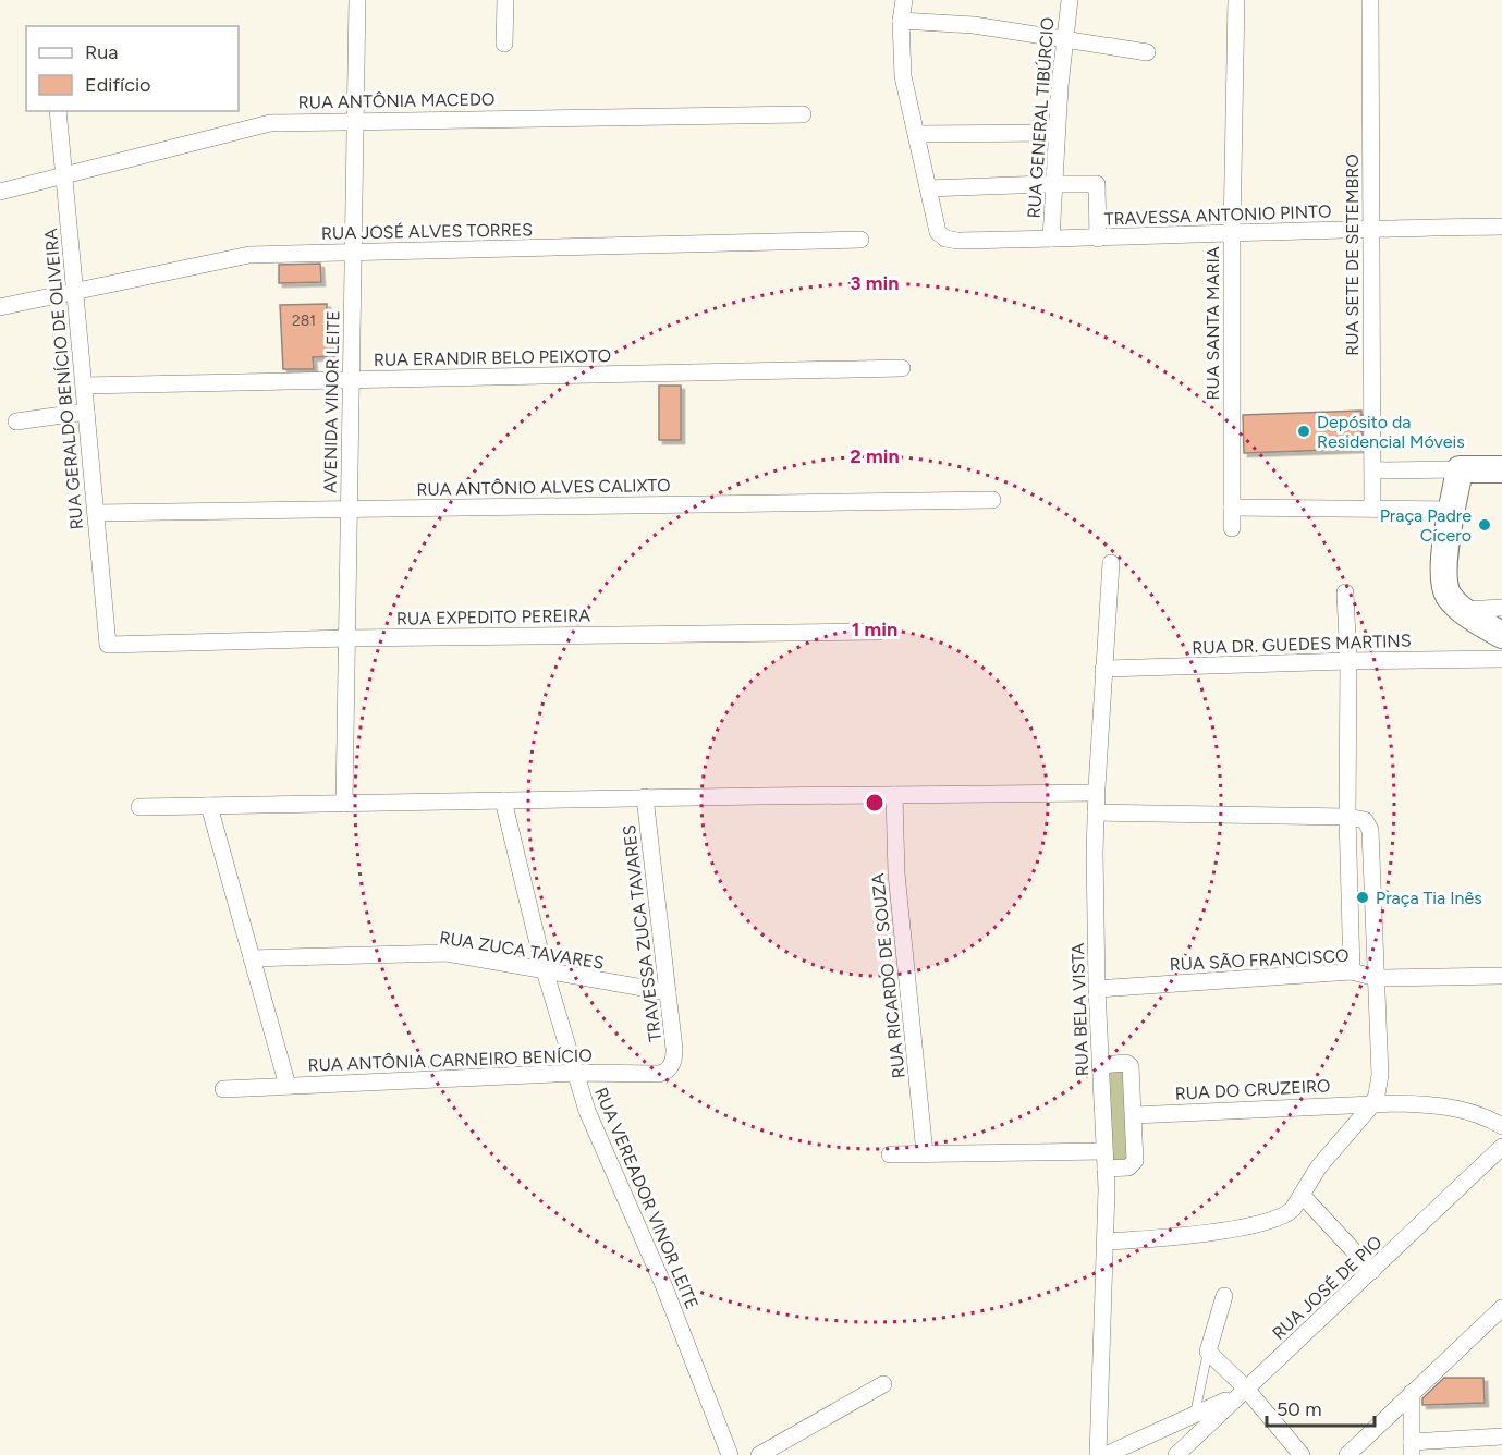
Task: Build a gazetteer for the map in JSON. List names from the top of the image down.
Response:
{
  "streets": {
    "street": [
      "RUA ANTÔNIA MACEDO",
      "RUA GENERAL TIBÚRCIO",
      "TRAVESSA ANTONIO PINTO",
      "RUA JOSÉ ALVES TORRES",
      "RUA SETE DE SETEMBRO",
      "RUA SANTA MARIA",
      "RUA ERANDIR BELO PEIXOTO",
      "RUA GERALDO BENÍCIO DE OLIVEIRA",
      "AVENIDA VINOR LEITE",
      "RUA ANTÔNIO ALVES CALIXTO",
      "RUA EXPEDITO PEREIRA",
      "RUA DR. GUEDES MARTINS",
      "TRAVESSA ZUCA TAVARES",
      "RUA ZUCA TAVARES",
      "RUA SÃO FRANCISCO",
      "RUA RICARDO DE SOUZA",
      "RUA BELA VISTA",
      "RUA ANTÔNIA CARNEIRO BENÍCIO",
      "RUA DO CRUZEIRO",
      "RUA VEREADOR VINOR LEITE",
      "RUA JOSÉ DE PIO"
    ]
  },
  "crossings": [
    ["RUA ANTÔNIA MACEDO", "RUA GERALDO BENÍCIO DE OLIVEIRA"],
    ["RUA ANTÔNIA MACEDO", "AVENIDA VINOR LEITE"],
    ["RUA GENERAL TIBÚRCIO", "TRAVESSA ANTONIO PINTO"],
    ["TRAVESSA ANTONIO PINTO", "RUA SETE DE SETEMBRO"],
    ["TRAVESSA ANTONIO PINTO", "RUA SANTA MARIA"],
    ["RUA JOSÉ ALVES TORRES", "RUA GERALDO BENÍCIO DE OLIVEIRA"],
    ["RUA JOSÉ ALVES TORRES", "AVENIDA VINOR LEITE"],
    ["RUA ERANDIR BELO PEIXOTO", "RUA GERALDO BENÍCIO DE OLIVEIRA"],
    ["RUA ERANDIR BELO PEIXOTO", "AVENIDA VINOR LEITE"],
    ["RUA GERALDO BENÍCIO DE OLIVEIRA", "RUA ANTÔNIO ALVES CALIXTO"],
    ["RUA GERALDO BENÍCIO DE OLIVEIRA", "RUA EXPEDITO PEREIRA"],
    ["AVENIDA VINOR LEITE", "RUA ANTÔNIO ALVES CALIXTO"],
    ["AVENIDA VINOR LEITE", "RUA EXPEDITO PEREIRA"],
    ["RUA DR. GUEDES MARTINS", "RUA BELA VISTA"],
    ["TRAVESSA ZUCA TAVARES", "RUA ZUCA TAVARES"],
    ["TRAVESSA ZUCA TAVARES", "RUA ANTÔNIA CARNEIRO BENÍCIO"],
    ["RUA ZUCA TAVARES", "RUA VEREADOR VINOR LEITE"],
    ["RUA SÃO FRANCISCO", "RUA BELA VISTA"],
    ["RUA ANTÔNIA CARNEIRO BENÍCIO", "RUA VEREADOR VINOR LEITE"]
  ],
  "places": ["Depósito da Residencial Móveis", "Praça Padre Cícero", "Praça Tia Inês"],
  "house_numbers": ["281"],
  "legend": ["Rua", "Edifício"],
  "scale_bar": "50 m",
  "rings": ["3 min", "2 min", "1 min"]
}
